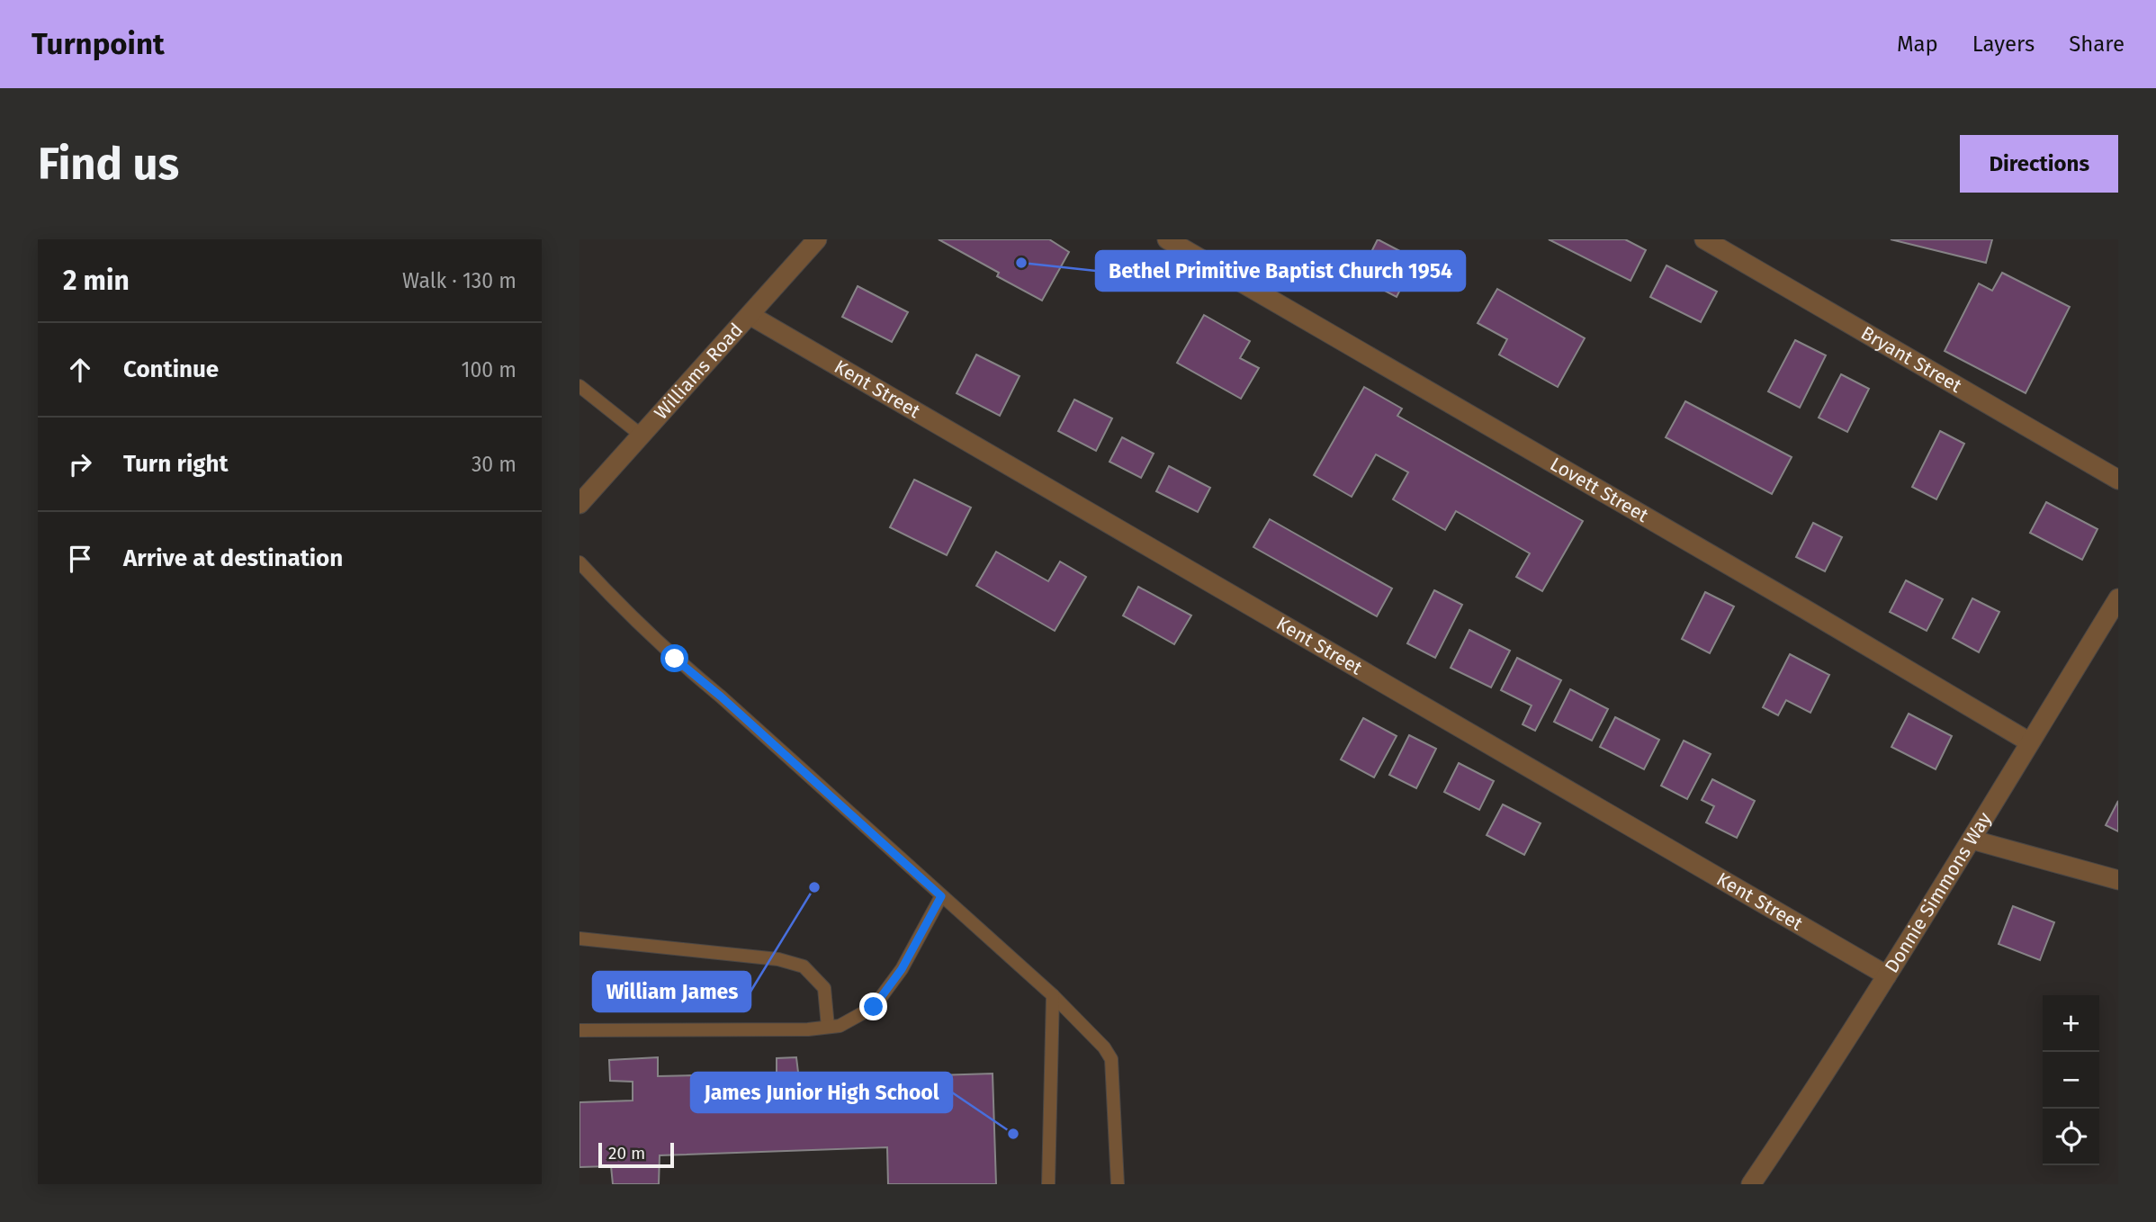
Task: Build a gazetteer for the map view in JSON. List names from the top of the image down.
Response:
{
  "streets": {
    "street": [
      "Bryant Street",
      "Williams Road",
      "Kent Street",
      "Lovett Street",
      "Donnie Simmons Way"
    ]
  },
  "crossings": [
    ["Williams Road", "Kent Street"],
    ["Kent Street", "Donnie Simmons Way"],
    ["Lovett Street", "Donnie Simmons Way"]
  ],
  "places": ["Bethel Primitive Baptist Church 1954", "William James", "James Junior High School"],
  "scale_bar": "20 m",
  "page": {
    "header": "Turnpoint",
    "nav": ["Map", "Layers", "Share"],
    "buttons": "Directions",
    "title": "Find us",
    "heading": ["2 min", "Walk · 130 m"],
    "list": [
      ["Continue", "100 m"],
      ["Turn right", "30 m"],
      "Arrive at destination"
    ],
    "map_buttons": ["+", "−"],
    "scale": "20 m"
  }
}
